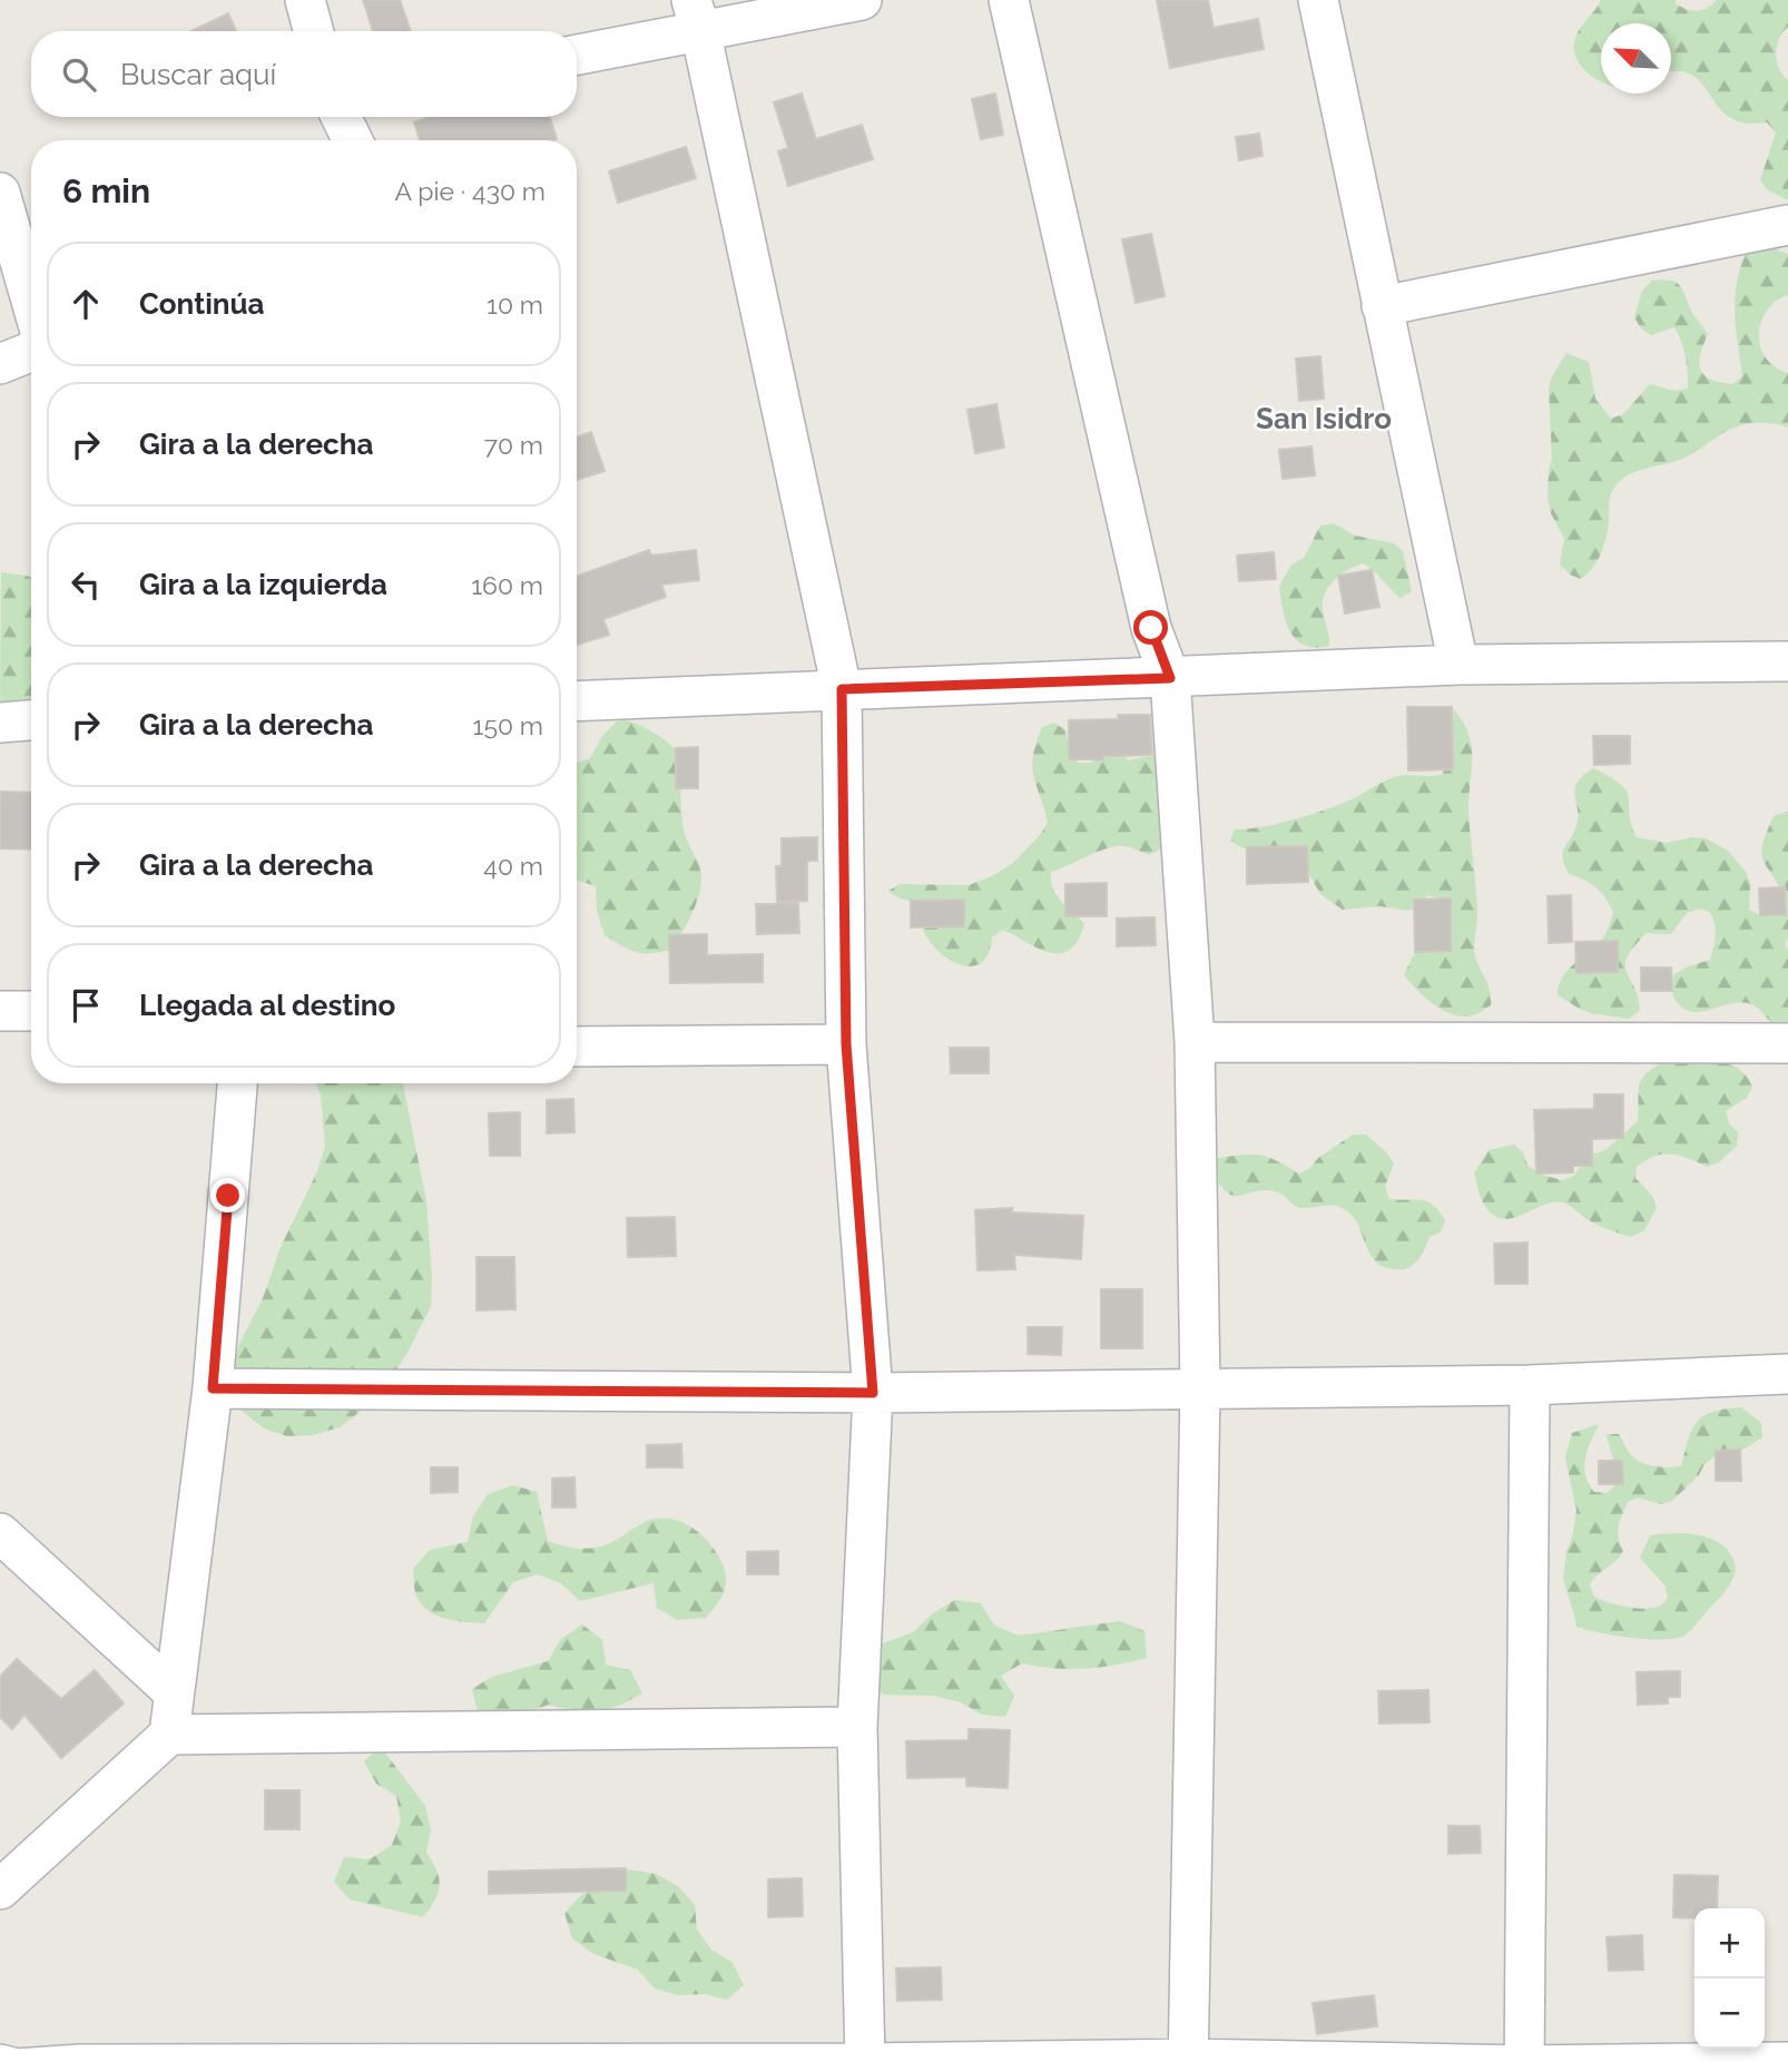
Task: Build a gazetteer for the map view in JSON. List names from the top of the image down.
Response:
{
  "districts": ["San Isidro"],
  "north": "top left",
  "page": {
    "search": "Buscar aquí",
    "heading": ["6 min", "A pie · 430 m"],
    "list": [
      ["Continúa", "10 m"],
      ["Gira a la derecha", "70 m"],
      ["Gira a la izquierda", "160 m"],
      ["Gira a la derecha", "150 m"],
      ["Gira a la derecha", "40 m"],
      "Llegada al destino"
    ],
    "map_buttons": ["+", "−"]
  }
}
